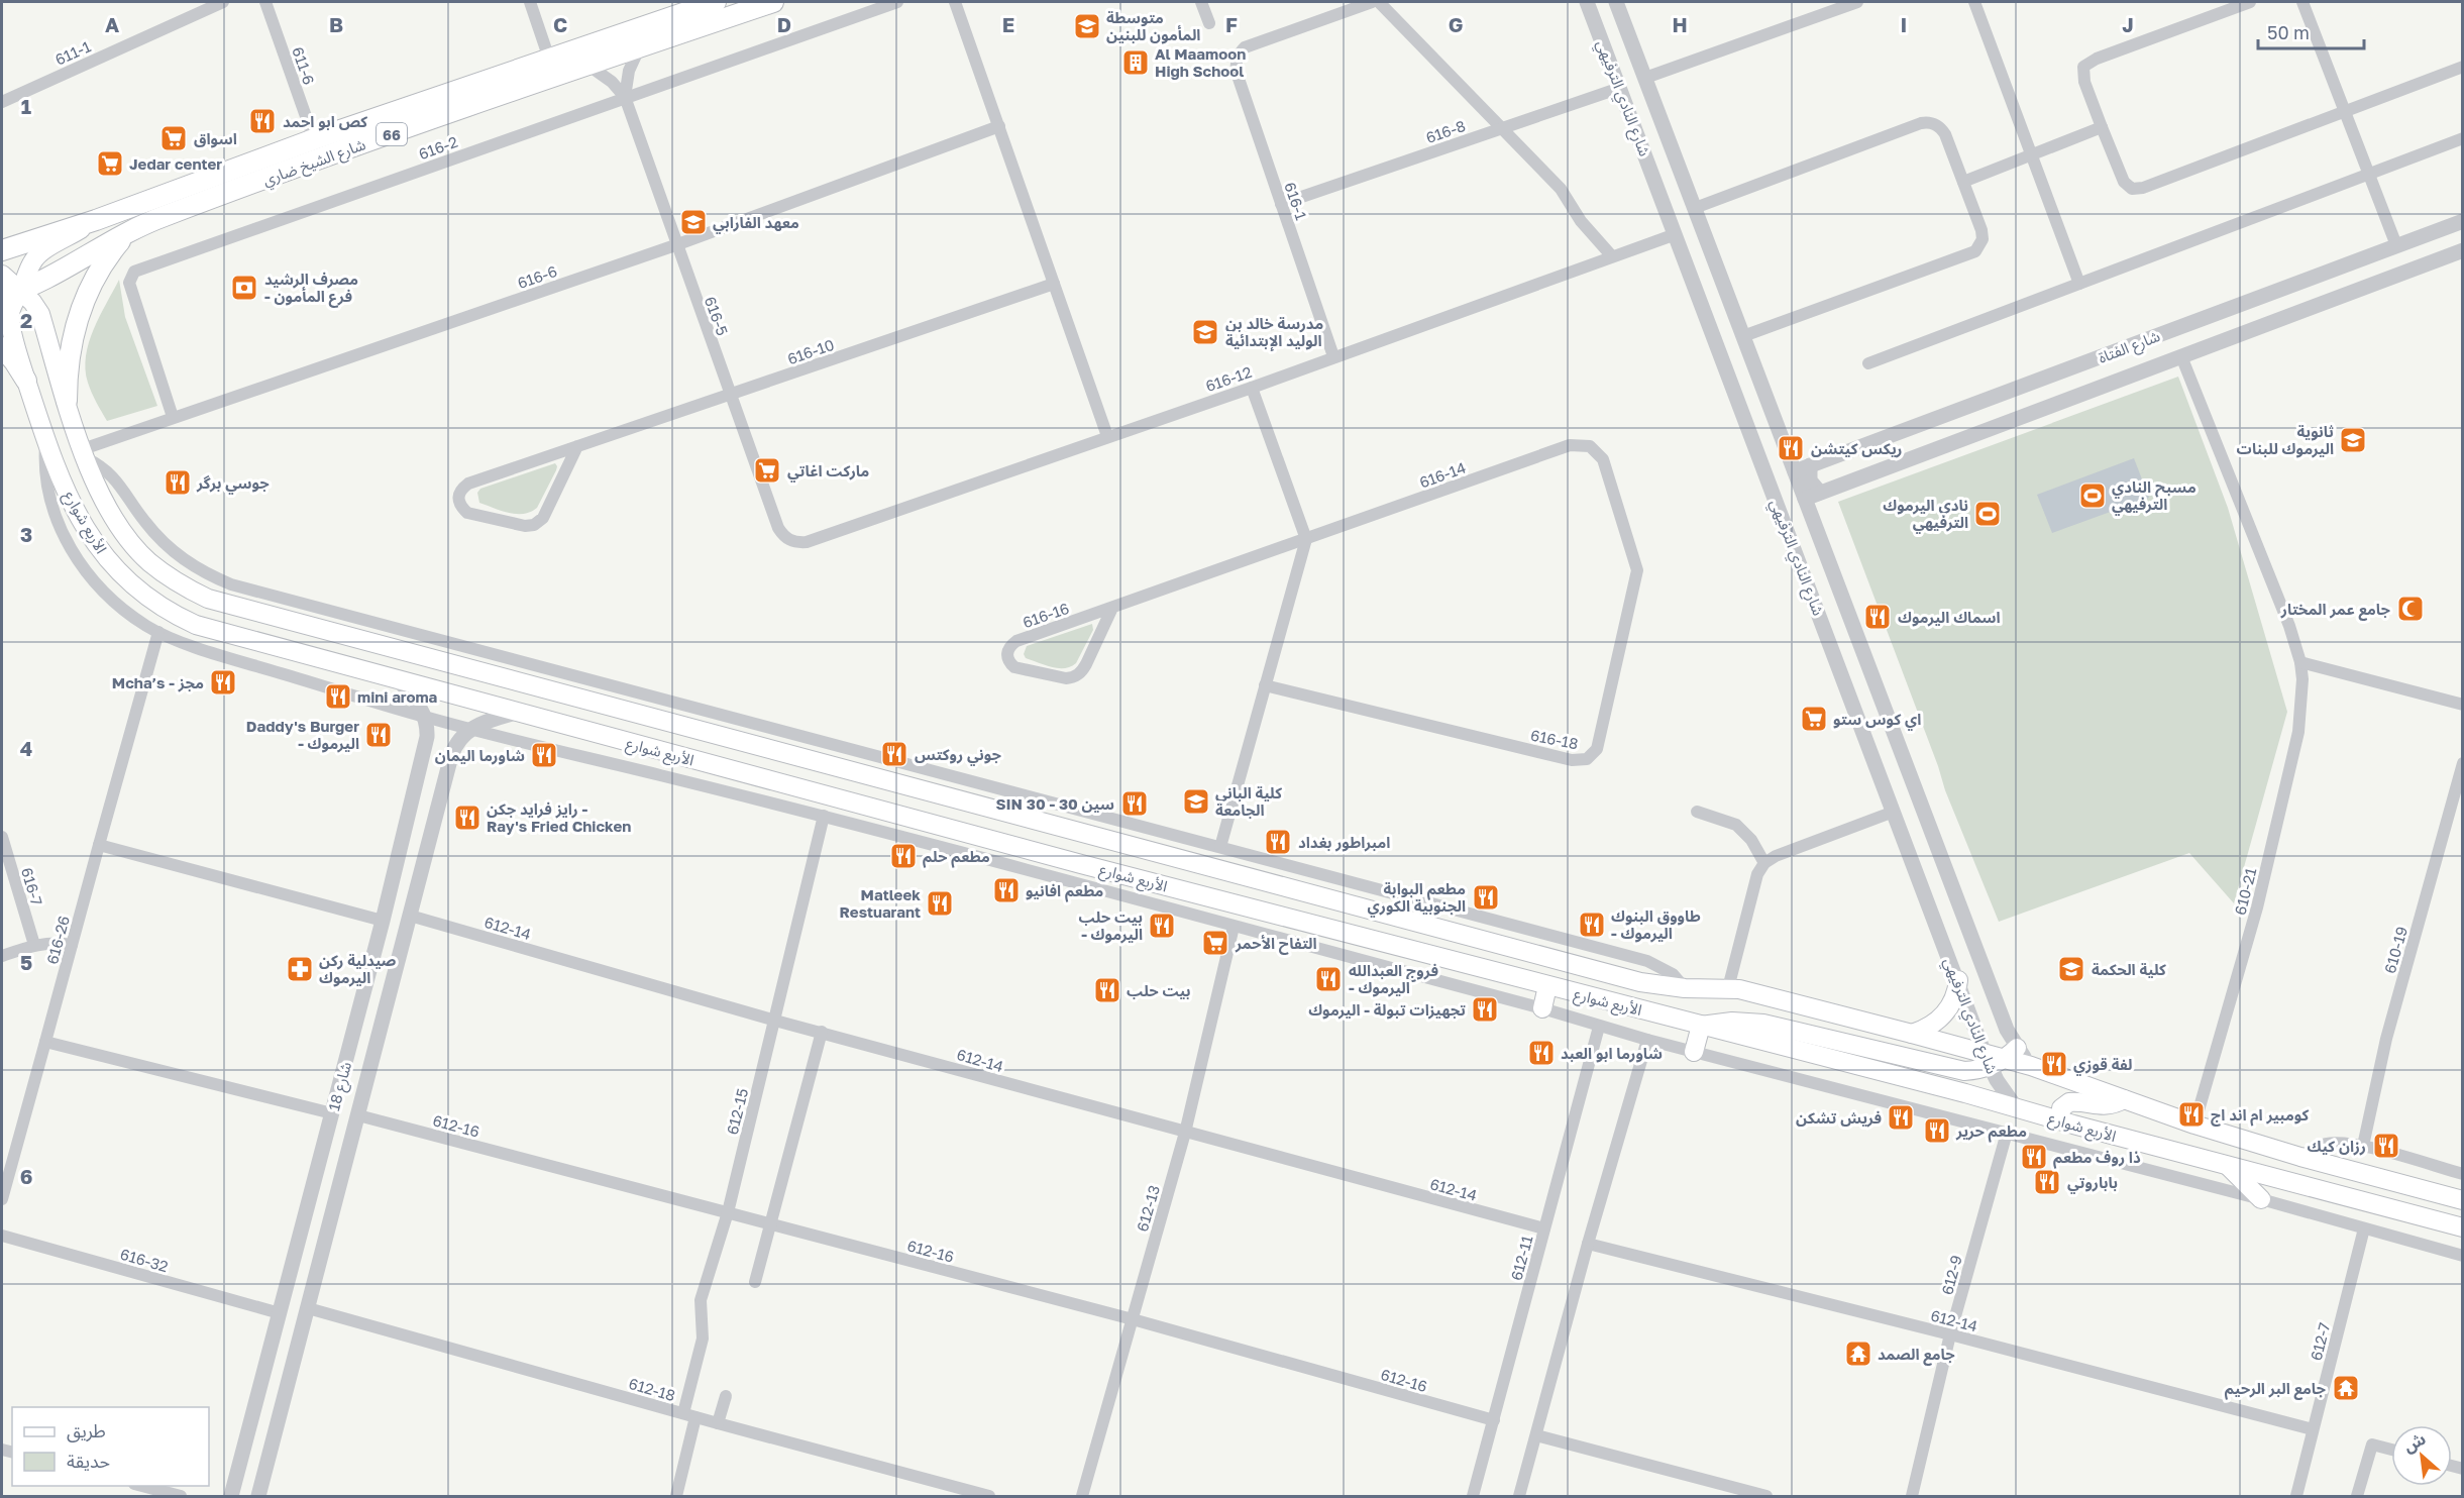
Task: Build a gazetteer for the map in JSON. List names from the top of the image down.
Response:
{
  "streets": {
    "main road": ["66", "شارع الشيخ ضاري", "الأربع شوارع"],
    "street": [
      "611-1",
      "611-6",
      "شارع النادي الترفيهي",
      "616-8",
      "616-2",
      "616-1",
      "616-6",
      "616-5",
      "شارع الفتاة",
      "616-10",
      "616-12",
      "616-14",
      "616-16",
      "616-18",
      "616-7",
      "610-21",
      "612-14",
      "616-26",
      "610-19",
      "شارع 18",
      "612-15",
      "612-16",
      "612-13",
      "612-11",
      "616-32",
      "612-9",
      "612-7",
      "612-18"
    ]
  },
  "crossings": [
    ["611-6", "شارع الشيخ ضاري"],
    ["شارع النادي الترفيهي", "616-8"],
    ["شارع النادي الترفيهي", "شارع الفتاة"],
    ["شارع النادي الترفيهي", "616-12"],
    ["شارع النادي الترفيهي", "الأربع شوارع"],
    ["616-8", "616-1"],
    ["616-2", "616-6"],
    ["616-2", "616-5"],
    ["شارع الشيخ ضاري", "الأربع شوارع"],
    ["616-1", "616-12"],
    ["616-6", "616-5"],
    ["616-6", "الأربع شوارع"],
    ["616-5", "616-10"],
    ["616-5", "616-12"],
    ["شارع الفتاة", "610-21"],
    ["616-14", "616-16"],
    ["616-14", "616-18"],
    ["الأربع شوارع", "610-21"],
    ["612-14", "شارع 18"],
    ["612-14", "612-15"],
    ["612-14", "612-13"],
    ["612-14", "612-11"],
    ["612-14", "612-9"],
    ["612-14", "612-7"],
    ["شارع 18", "612-16"],
    ["شارع 18", "616-32"],
    ["شارع 18", "612-18"],
    ["612-15", "612-16"],
    ["612-15", "612-18"],
    ["612-16", "612-13"],
    ["612-16", "612-11"]
  ],
  "places": {
    "school or university": [
      "متوسطة المأمون للبنين",
      "معهد الفارابي",
      "مدرسة خالد بن الوليد الإبتدائية",
      "ثانوية اليرموك للبنات",
      "كلية الباني الجامعة",
      "كلية الحكمة"
    ],
    "building": ["Al Maamoon High School"],
    "restaurant": [
      "كص ابو احمد",
      "ريكس كيتشن",
      "جوسي برگر",
      "اسماك اليرموك",
      "Mcha’s - مجز",
      "mini aroma",
      "Daddy's Burger - اليرموك",
      "جوني روكتس",
      "شاورما اليمان",
      "SIN 30 - سين 30",
      "رايز فرايد جكن - Ray's Fried Chicken",
      "امبراطور بغداد",
      "مطعم حلم",
      "مطعم افانيو",
      "مطعم البوابة الجنوبية الكوري",
      "Matleek Restuarant",
      "طاووق البنوك - اليرموك",
      "بيت حلب - اليرموك",
      "فروج العبدالله - اليرموك",
      "بيت حلب",
      "تجهيزات تبولة - اليرموك",
      "شاورما ابو العبد",
      "لفة قوزي",
      "كومبير ام اند اج",
      "فريش تشكن",
      "مطعم حرير",
      "رزان كيك",
      "ذا روف مطعم",
      "باباروتي"
    ],
    "supermarket": [
      "اسواق",
      "Jedar center",
      "ماركت اغاتي",
      "اي كوس ستو",
      "التفاح الأحمر"
    ],
    "bank": ["مصرف الرشيد - فرع المأمون"],
    "sports": ["مسبح النادي الترفيهي", "نادي اليرموك الترفيهي"],
    "mosque": ["جامع عمر المختار"],
    "pharmacy": ["صيدلية ركن اليرموك"],
    "temple": ["جامع الصمد", "جامع البر الرحيم"]
  },
  "legend": ["طريق", "حديقة"],
  "scale_bar": "50 m",
  "north": "top left",
  "grid": {
    "columns": [
      "A",
      "B",
      "C",
      "D",
      "E",
      "F",
      "G",
      "H",
      "I",
      "J"
    ],
    "rows": [
      "1",
      "2",
      "3",
      "4",
      "5",
      "6"
    ]
  }
}
